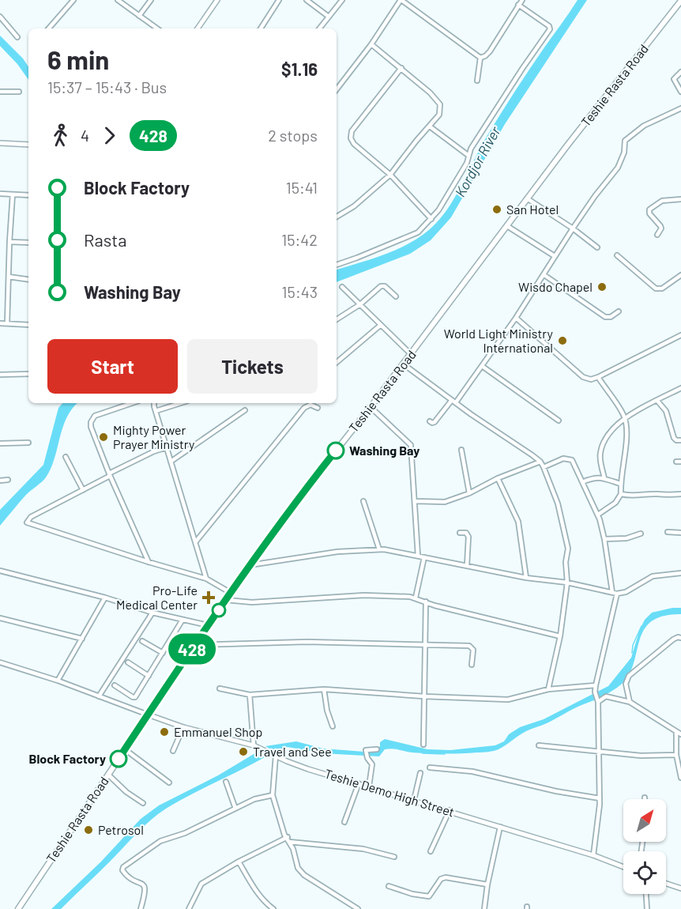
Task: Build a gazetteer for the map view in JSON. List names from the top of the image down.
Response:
{
  "streets": {
    "main road": ["Teshie Rasta Road"],
    "street": ["Teshie Demo High Street"]
  },
  "crossings": [
    ["Teshie Rasta Road", "Teshie Demo High Street"]
  ],
  "water": ["Kordjor River"],
  "places": {
    "other": [
      "San Hotel",
      "Wisdo Chapel",
      "World Light Ministry International",
      "Mighty Power Prayer Ministry",
      "Washing Bay",
      "Emmanuel Shop",
      "Travel and See",
      "Block Factory",
      "Petrosol"
    ],
    "health": ["Pro-Life Medical Center"]
  },
  "lines": ["bus line 428"],
  "north": "top right",
  "page": {
    "on_map": "428",
    "heading": ["6 min", "15:37 – 15:43 · Bus", "$1.16"],
    "legs": ["4", "428", "2 stops"],
    "list": [
      {
        "name": "Block Factory",
        "value": "15:41"
      },
      {
        "name": "Rasta",
        "value": "15:42"
      },
      {
        "name": "Washing Bay",
        "value": "15:43"
      }
    ],
    "buttons": ["Start", "Tickets"]
  }
}
